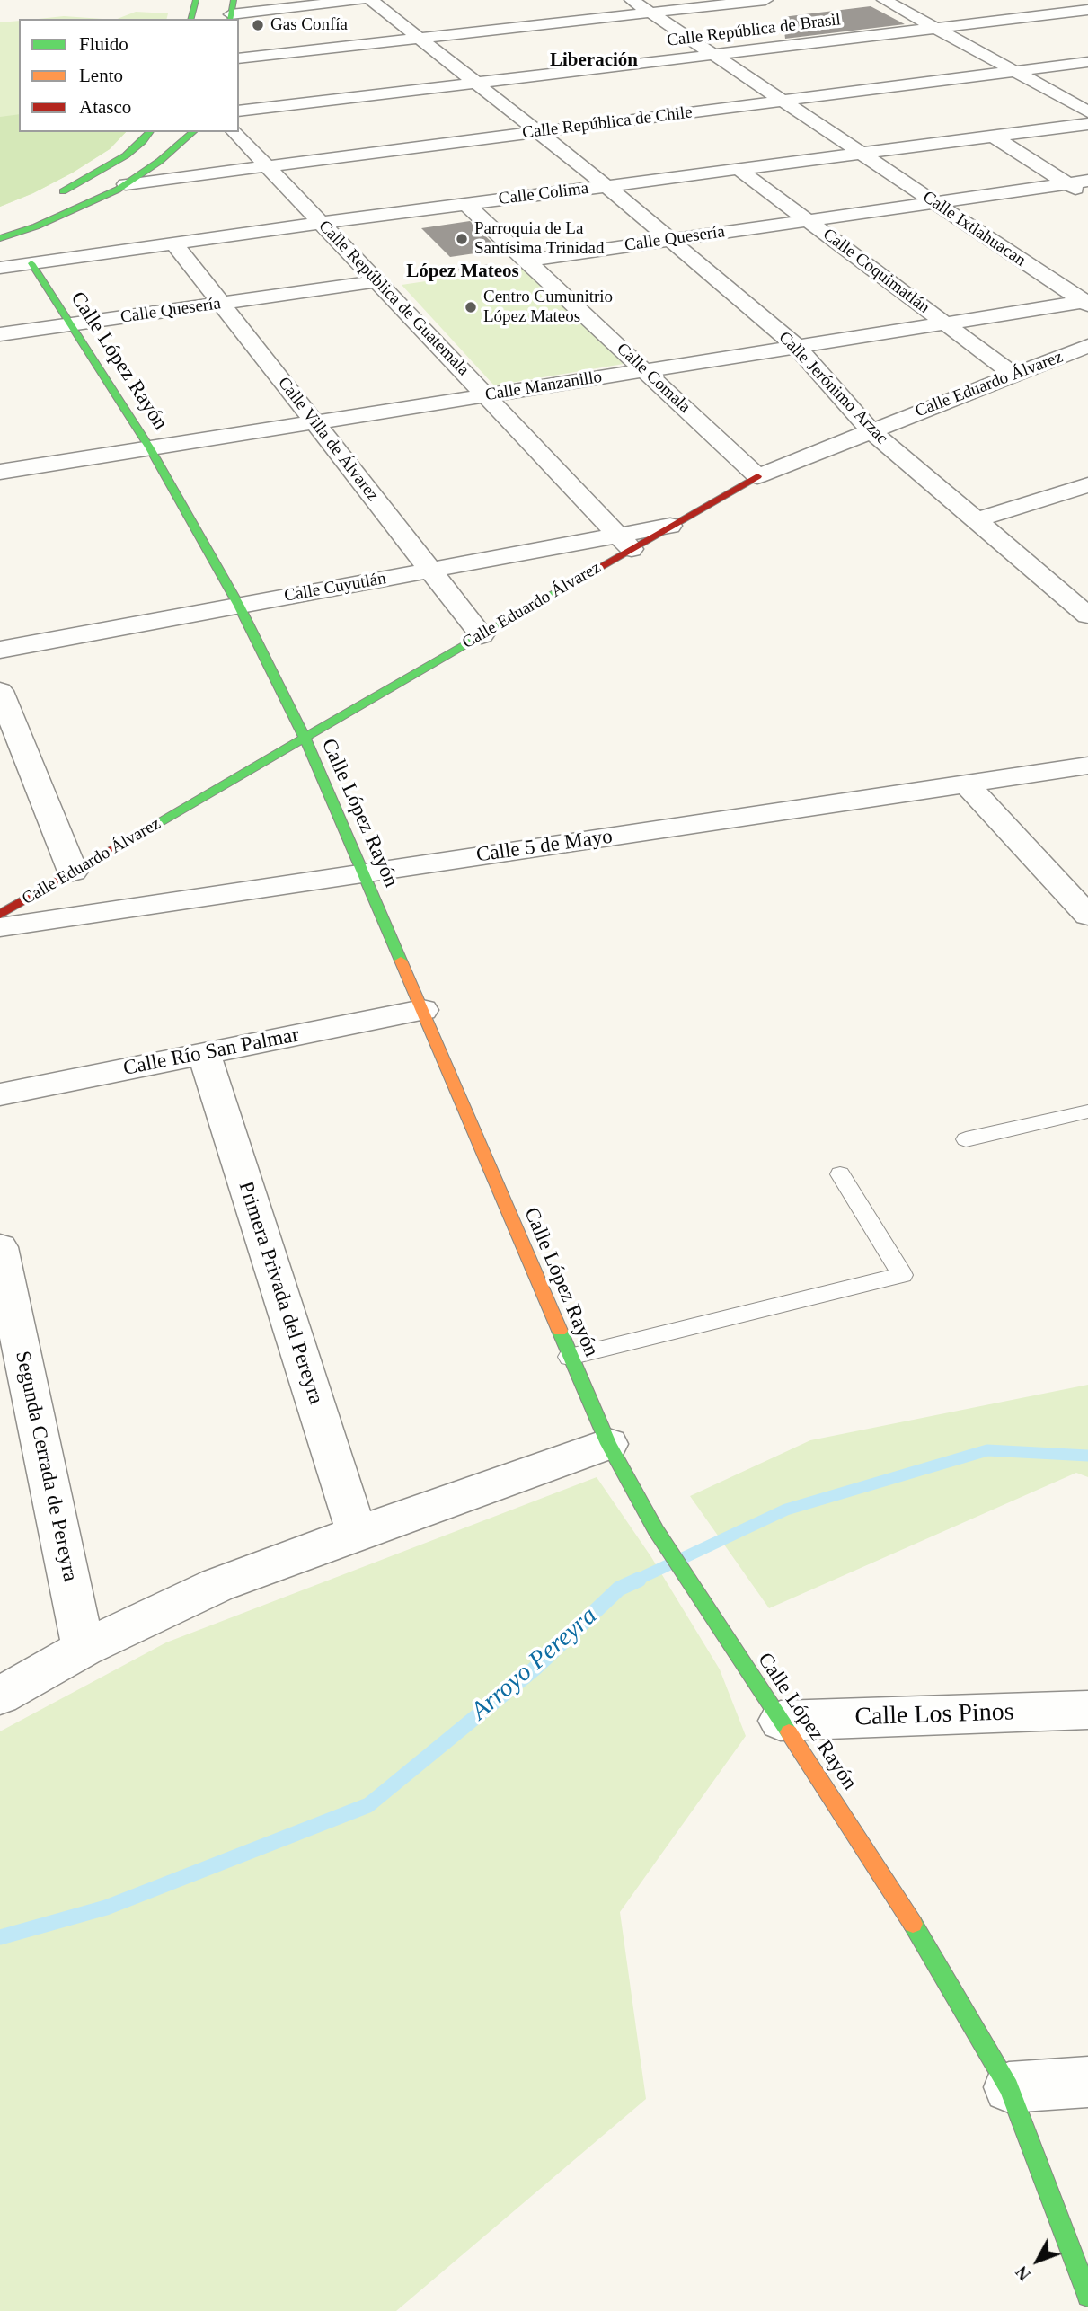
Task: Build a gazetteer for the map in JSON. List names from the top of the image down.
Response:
{
  "streets": {
    "street": [
      "Calle República de Brasil",
      "Calle República de Chile",
      "Calle Colima",
      "Calle Ixtlahuacan",
      "Calle Quesería",
      "Calle Coquimatlán",
      "Calle República de Guatemala",
      "Calle López Rayón",
      "Calle Comala",
      "Calle Eduardo Álvarez",
      "Calle Manzanillo",
      "Calle Jerónimo Arzac",
      "Calle Villa de Álvarez",
      "Calle Cuyutlán",
      "Calle 5 de Mayo",
      "Calle Río San Palmar",
      "Primera Privada del Pereyra",
      "Segunda Cerrada de Pereyra",
      "Calle Los Pinos"
    ]
  },
  "crossings": [
    ["Calle República de Brasil", "Calle Ixtlahuacan"],
    ["Calle República de Brasil", "Calle Jerónimo Arzac"],
    ["Calle República de Chile", "Calle Ixtlahuacan"],
    ["Calle República de Chile", "Calle República de Guatemala"],
    ["Calle República de Chile", "Calle Jerónimo Arzac"],
    ["Calle Colima", "Calle Ixtlahuacan"],
    ["Calle Colima", "Calle Coquimatlán"],
    ["Calle Colima", "Calle República de Guatemala"],
    ["Calle Colima", "Calle López Rayón"],
    ["Calle Colima", "Calle Comala"],
    ["Calle Colima", "Calle Jerónimo Arzac"],
    ["Calle Colima", "Calle Villa de Álvarez"],
    ["Calle Ixtlahuacan", "Calle Quesería"],
    ["Calle Ixtlahuacan", "Calle Manzanillo"],
    ["Calle Quesería", "Calle Coquimatlán"],
    ["Calle Quesería", "Calle República de Guatemala"],
    ["Calle Quesería", "Calle López Rayón"],
    ["Calle Quesería", "Calle Comala"],
    ["Calle Quesería", "Calle Jerónimo Arzac"],
    ["Calle Quesería", "Calle Villa de Álvarez"],
    ["Calle Coquimatlán", "Calle Eduardo Álvarez"],
    ["Calle Coquimatlán", "Calle Manzanillo"],
    ["Calle República de Guatemala", "Calle Eduardo Álvarez"],
    ["Calle República de Guatemala", "Calle Manzanillo"],
    ["Calle República de Guatemala", "Calle Cuyutlán"],
    ["Calle López Rayón", "Calle Eduardo Álvarez"],
    ["Calle López Rayón", "Calle Manzanillo"],
    ["Calle López Rayón", "Calle Cuyutlán"],
    ["Calle López Rayón", "Calle 5 de Mayo"],
    ["Calle López Rayón", "Calle Río San Palmar"],
    ["Calle López Rayón", "Calle Los Pinos"],
    ["Calle Comala", "Calle Eduardo Álvarez"],
    ["Calle Comala", "Calle Manzanillo"],
    ["Calle Eduardo Álvarez", "Calle Jerónimo Arzac"],
    ["Calle Eduardo Álvarez", "Calle Villa de Álvarez"],
    ["Calle Eduardo Álvarez", "Calle Cuyutlán"],
    ["Calle Manzanillo", "Calle Jerónimo Arzac"],
    ["Calle Manzanillo", "Calle Villa de Álvarez"],
    ["Calle Villa de Álvarez", "Calle Cuyutlán"],
    ["Calle Río San Palmar", "Primera Privada del Pereyra"]
  ],
  "districts": ["Liberación", "López Mateos"],
  "water": ["Arroyo Pereyra"],
  "places": ["Gas Confía", "Parroquia de La Santísima Trinidad", "Centro Cumunitrio López Mateos"],
  "legend": ["Fluido", "Lento", "Atasco"],
  "north": "bottom left"
}
